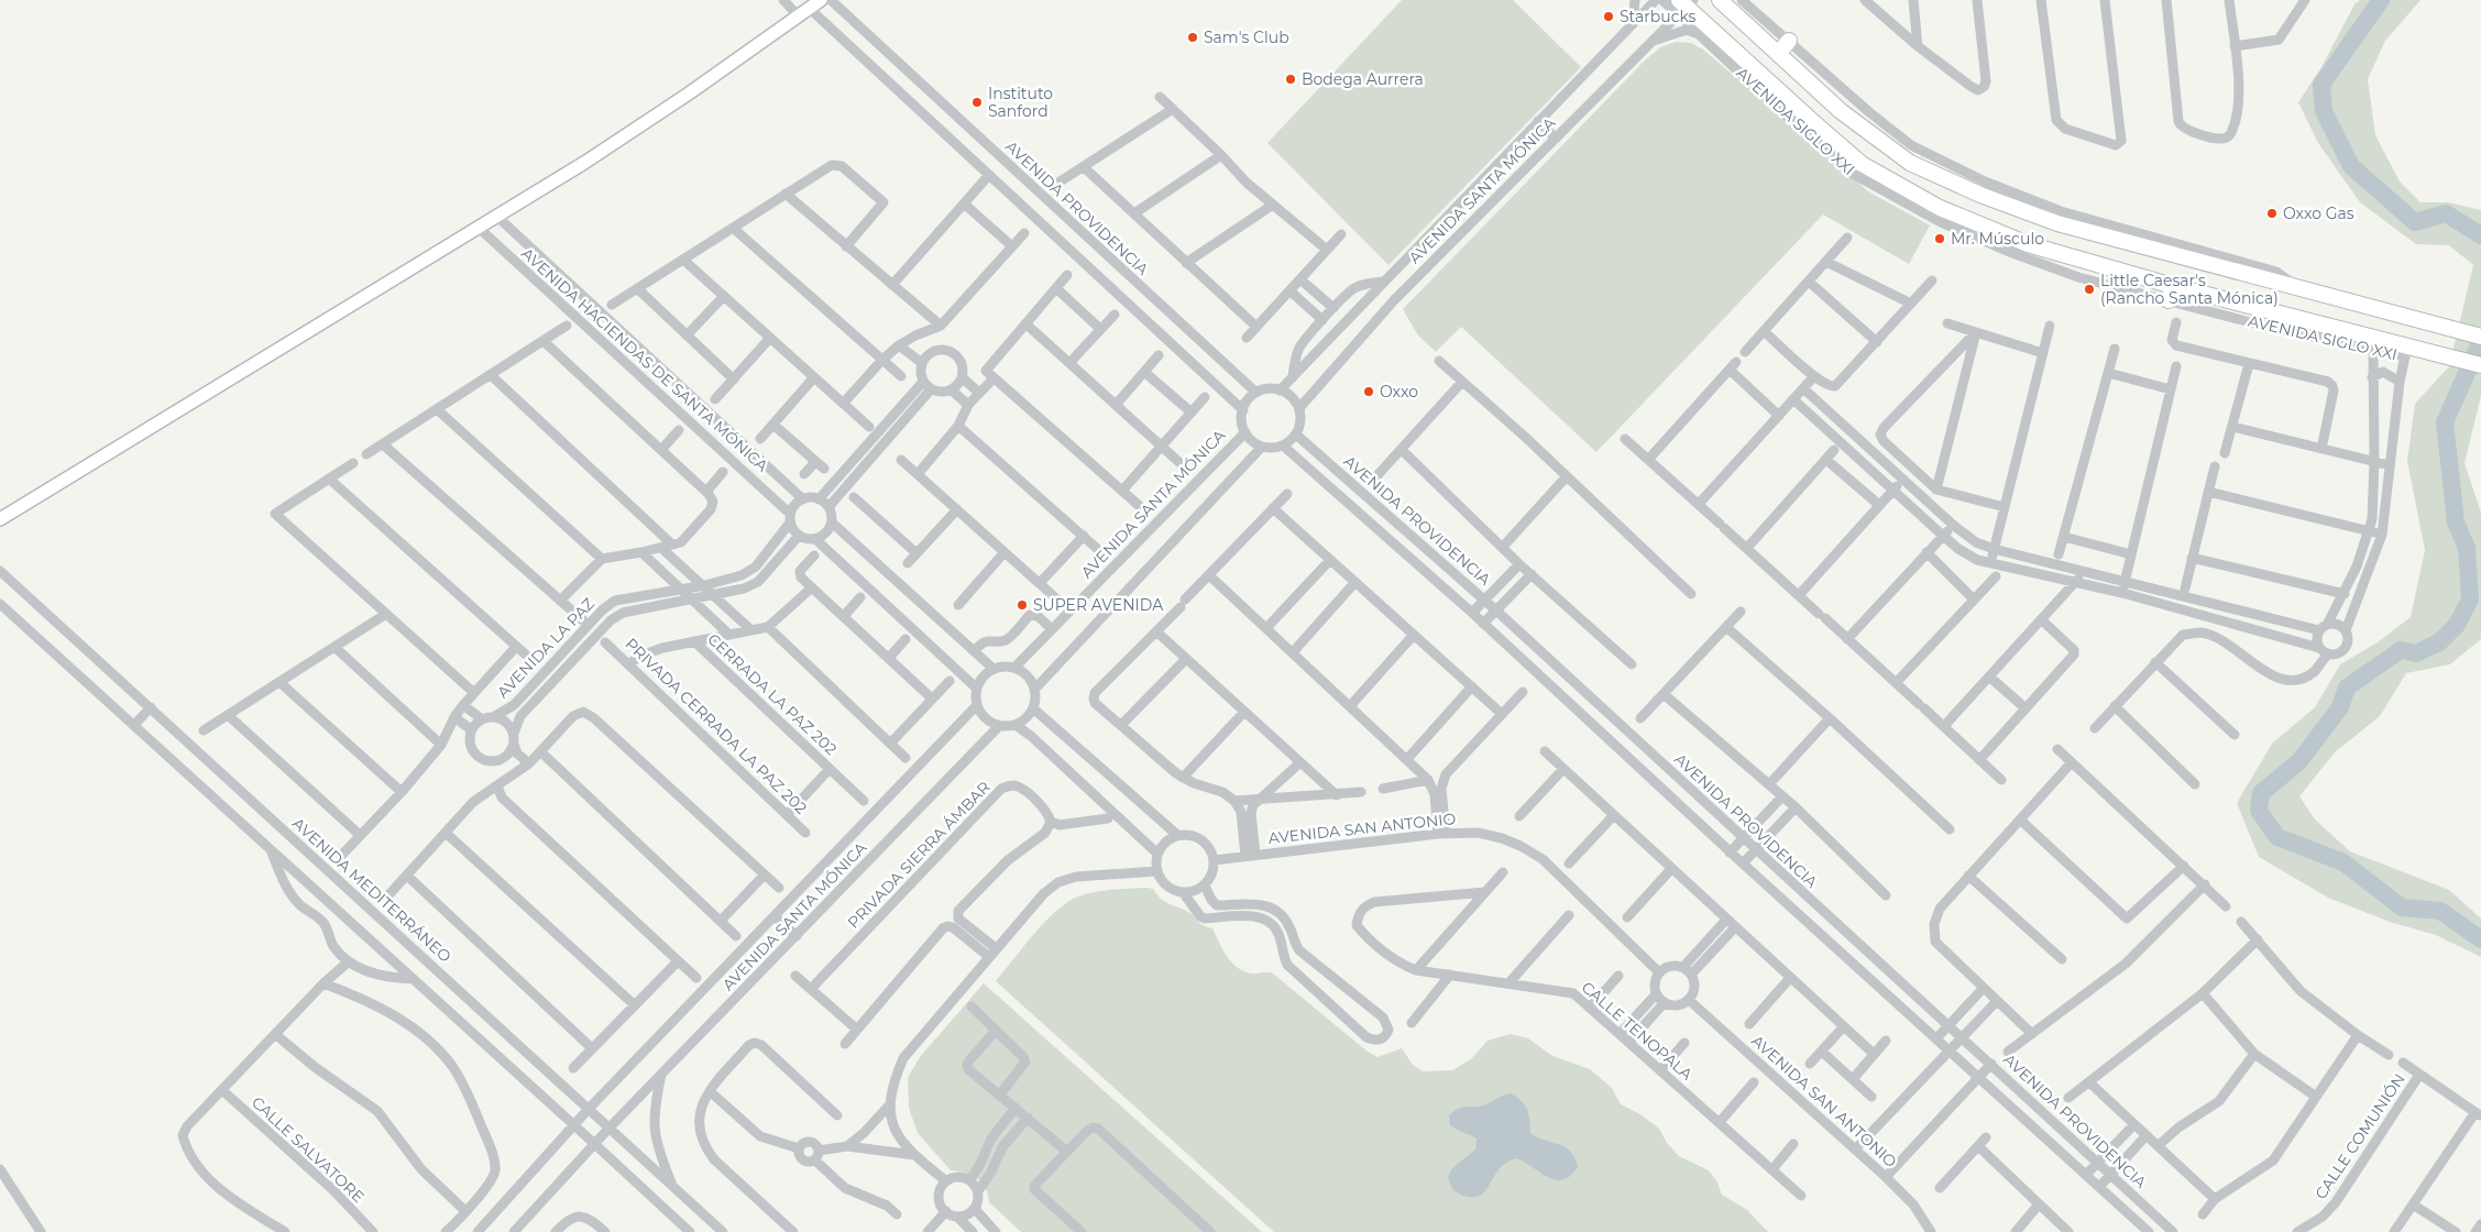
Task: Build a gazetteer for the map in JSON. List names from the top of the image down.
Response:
{
  "streets": {
    "highway": ["AVENIDA SIGLO XXI"],
    "street": [
      "AVENIDA SANTA MÓNICA",
      "AVENIDA PROVIDENCIA",
      "AVENIDA HACIENDAS DE SANTA MÓNICA",
      "AVENIDA LA PAZ",
      "CERRADA LA PAZ 202",
      "PRIVADA CERRADA LA PAZ 202",
      "AVENIDA SAN ANTONIO",
      "PRIVADA SIERRA ÁMBAR",
      "AVENIDA MEDITERRÁNEO",
      "CALLE TENOPALA",
      "CALLE COMUNIÓN",
      "CALLE SALVATORE"
    ]
  },
  "crossings": [
    ["AVENIDA SIGLO XXI", "AVENIDA SANTA MÓNICA"],
    ["AVENIDA SANTA MÓNICA", "AVENIDA PROVIDENCIA"],
    ["AVENIDA SANTA MÓNICA", "AVENIDA MEDITERRÁNEO"],
    ["AVENIDA HACIENDAS DE SANTA MÓNICA", "AVENIDA LA PAZ"],
    ["AVENIDA LA PAZ", "CERRADA LA PAZ 202"],
    ["CERRADA LA PAZ 202", "PRIVADA CERRADA LA PAZ 202"]
  ],
  "places": [
    "Starbucks",
    "Sam's Club",
    "Bodega Aurrera",
    "Instituto Sanford",
    "Oxxo Gas",
    "Mr. Músculo",
    "Little Caesar's (Rancho Santa Mónica)",
    "Oxxo",
    "SUPER AVENIDA"
  ]
}
